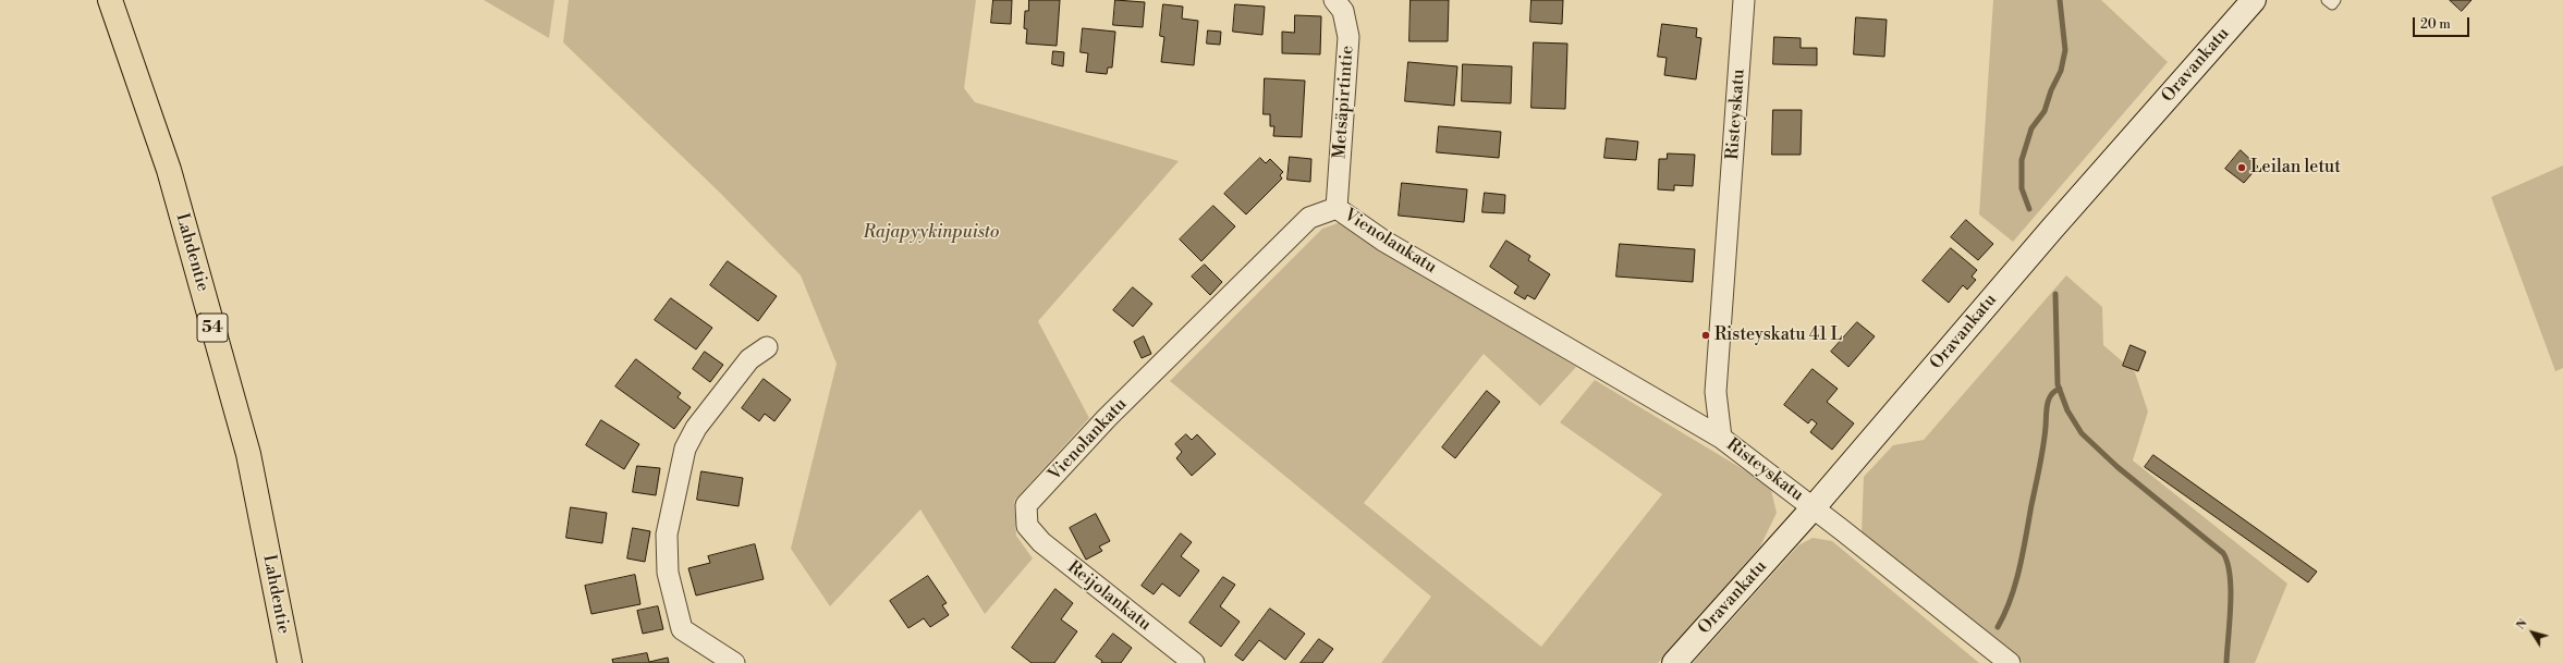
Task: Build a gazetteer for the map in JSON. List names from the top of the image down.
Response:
{
  "streets": {
    "main road": ["Lahdentie", "54"],
    "street": [
      "Oravankatu",
      "Metsäpirtintie",
      "Risteyskatu",
      "Vienolankatu",
      "Reijolankatu"
    ]
  },
  "crossings": [
    ["Oravankatu", "Risteyskatu"],
    ["Metsäpirtintie", "Vienolankatu"],
    ["Risteyskatu", "Vienolankatu"],
    ["Vienolankatu", "Reijolankatu"]
  ],
  "parks": ["Rajapyykinpuisto"],
  "places": ["Leilan letut", "Risteyskatu 41 L"],
  "scale_bar": "20 m",
  "north": "top left"
}
